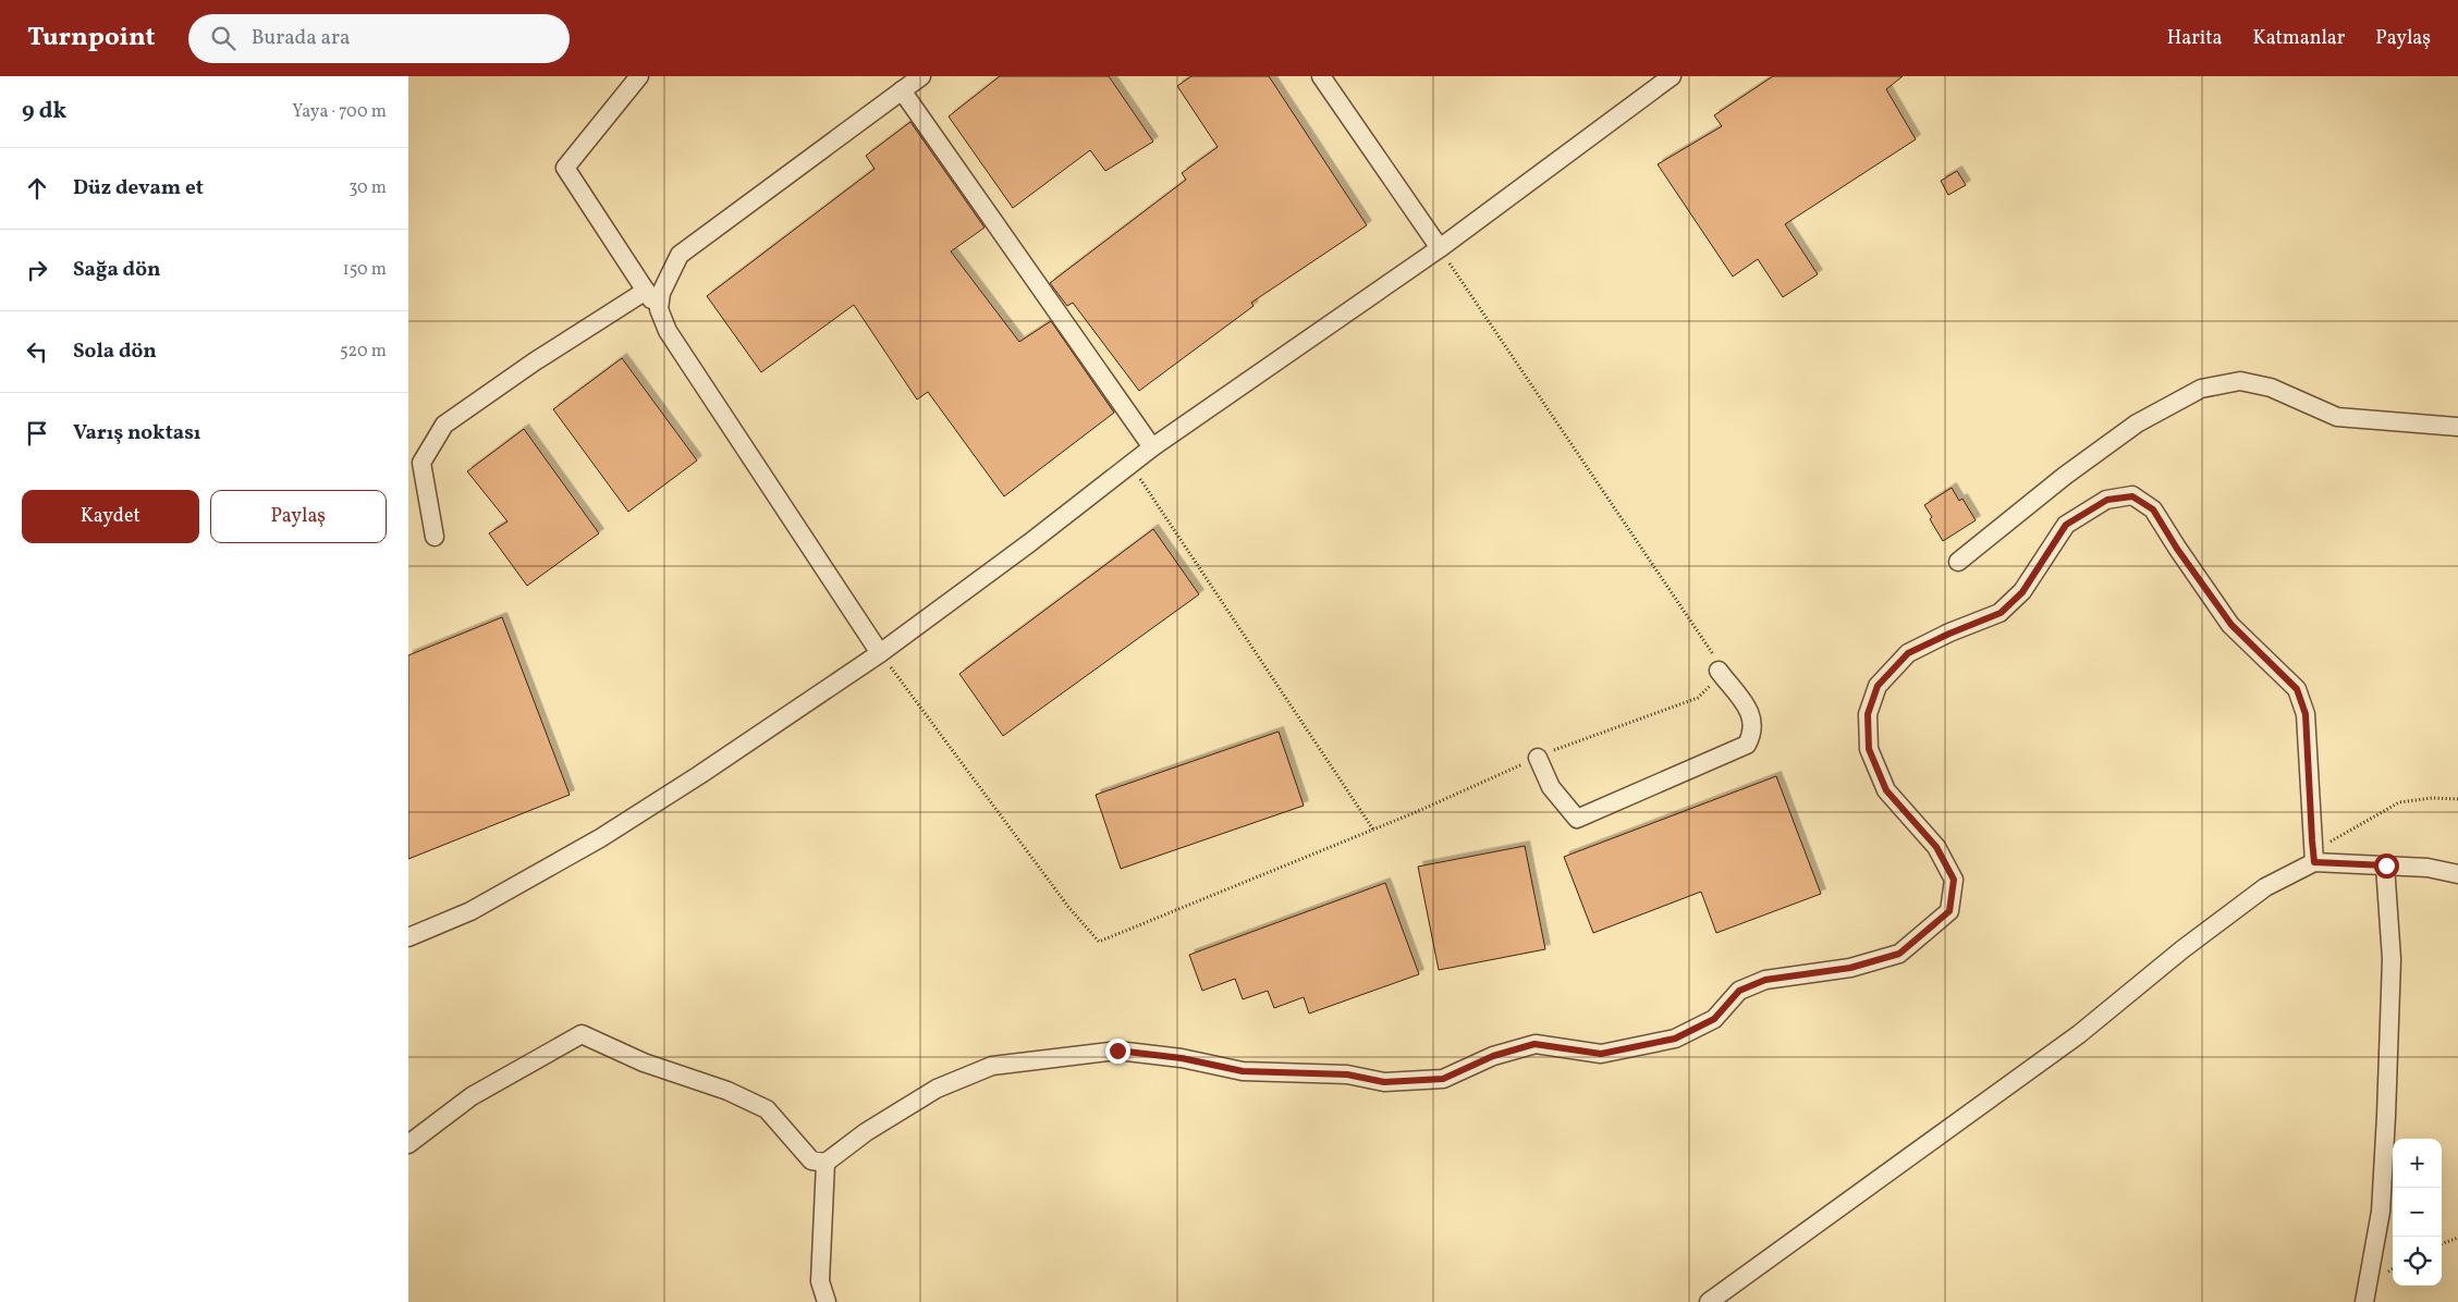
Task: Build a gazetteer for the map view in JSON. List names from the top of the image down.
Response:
{
  "page": {
    "header": "Turnpoint",
    "search": "Burada ara",
    "nav": ["Harita", "Katmanlar", "Paylaş"],
    "heading": ["9 dk", "Yaya · 700 m"],
    "list": [
      ["Düz devam et", "30 m"],
      ["Sağa dön", "150 m"],
      ["Sola dön", "520 m"],
      "Varış noktası"
    ],
    "buttons": ["Kaydet", "Paylaş"],
    "map_buttons": ["+", "−"]
  }
}
